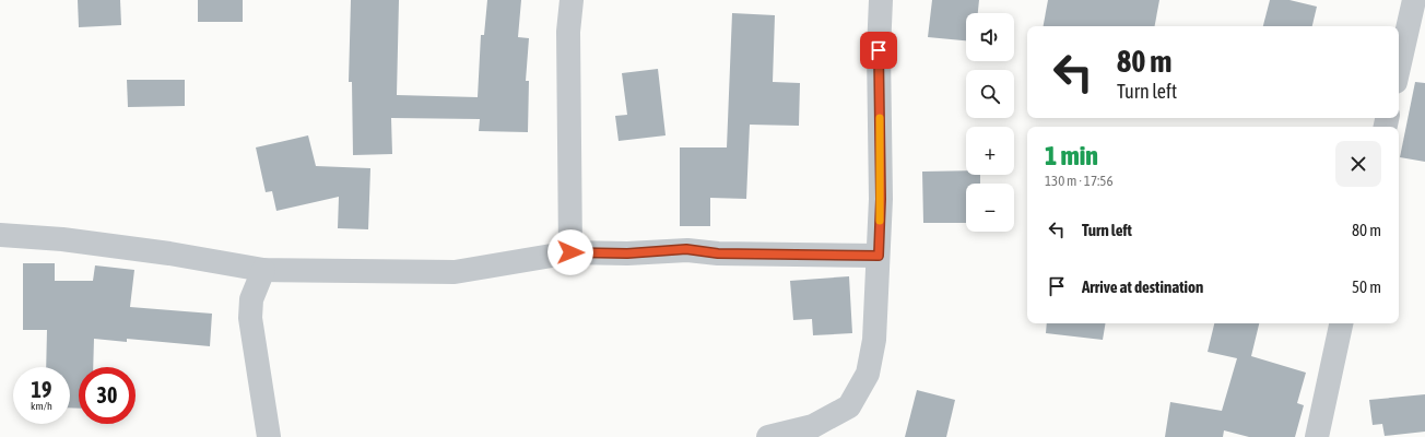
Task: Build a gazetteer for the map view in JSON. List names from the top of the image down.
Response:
{
  "page": {
    "map_buttons": ["+", "−"],
    "turn": ["80 m", "Turn left"],
    "heading": ["1 min", "130 m · 17:56"],
    "list": [
      {
        "name": "Turn left",
        "value": "80 m"
      },
      {
        "name": "Arrive at destination",
        "value": "50 m"
      }
    ],
    "speed": "19 km/h",
    "limit": "30"
  }
}
